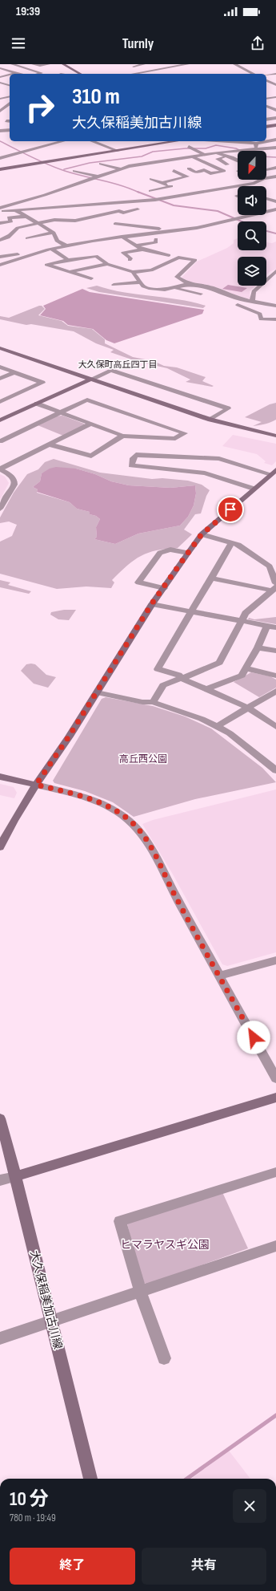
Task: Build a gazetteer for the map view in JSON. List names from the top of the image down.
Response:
{
  "streets": {
    "street": ["大久保稲美加古川線"]
  },
  "districts": ["大久保町高丘四丁目"],
  "parks": ["高丘西公園", "ヒマラヤスギ公園"],
  "north": "bottom",
  "page": {
    "status": "19:39",
    "header": "Turnly",
    "turn": ["310 m", "大久保稲美加古川線"],
    "heading": ["10 分", "780 m · 19:49"],
    "buttons": ["終了", "共有"]
  }
}
